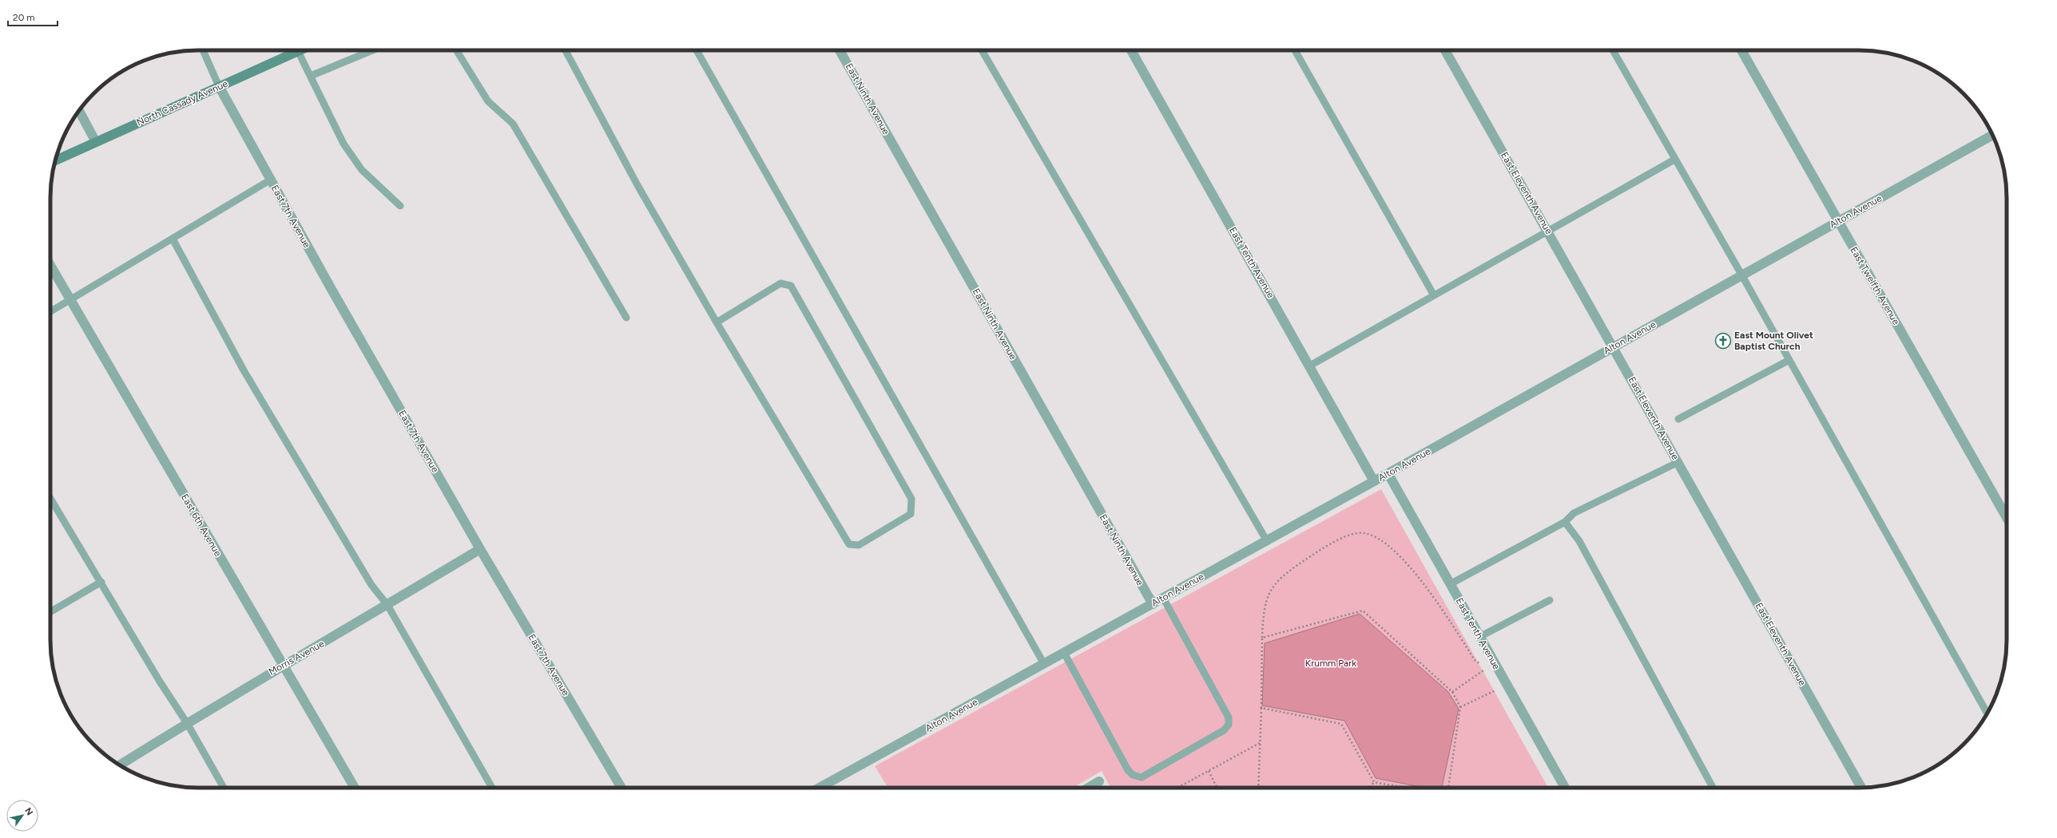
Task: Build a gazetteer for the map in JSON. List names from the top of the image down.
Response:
{
  "streets": {
    "main road": ["North Cassady Avenue"],
    "street": [
      "East Ninth Avenue",
      "East Eleventh Avenue",
      "Alton Avenue",
      "East 7th Avenue",
      "East Tenth Avenue",
      "East Twelfth Avenue",
      "East 6th Avenue",
      "Morris Avenue"
    ]
  },
  "crossings": [
    ["East Ninth Avenue", "Alton Avenue"],
    ["North Cassady Avenue", "East 7th Avenue"],
    ["East Eleventh Avenue", "Alton Avenue"],
    ["Alton Avenue", "East Tenth Avenue"],
    ["Alton Avenue", "East Twelfth Avenue"],
    ["East 7th Avenue", "Morris Avenue"],
    ["East 6th Avenue", "Morris Avenue"]
  ],
  "parks": ["Krumm Park"],
  "places": {
    "church": ["East Mount Olivet Baptist Church"]
  },
  "scale_bar": "20 m",
  "north": "top right"
}
